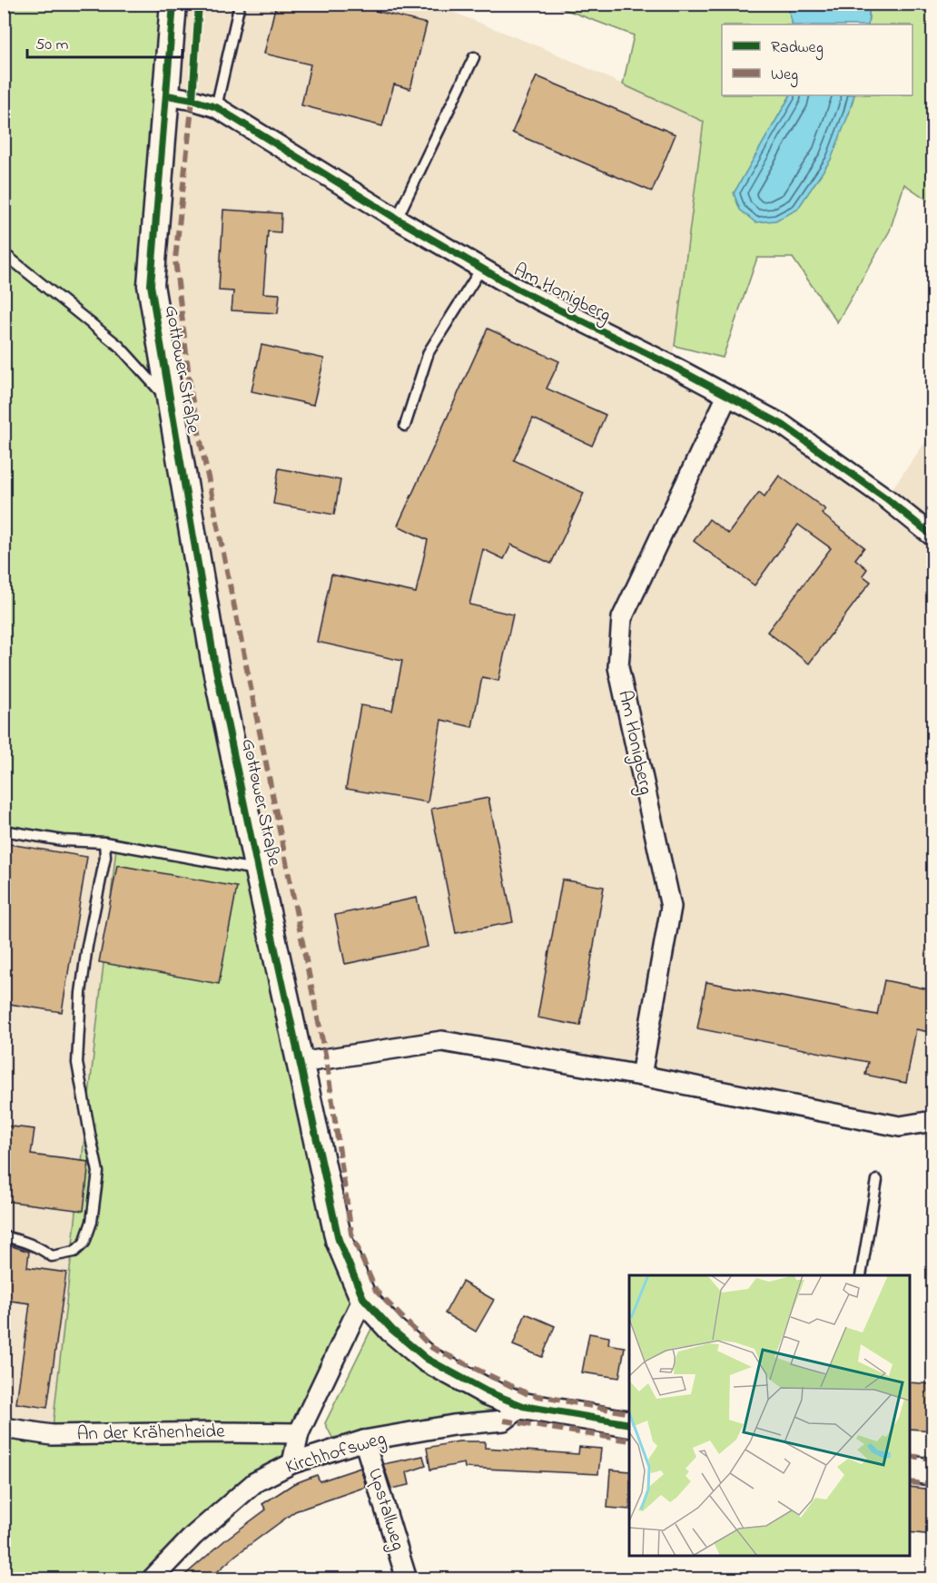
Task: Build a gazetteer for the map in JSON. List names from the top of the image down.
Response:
{
  "streets": {
    "street": [
      "Am Honigberg",
      "Gottower Straße",
      "An der Krähenheide",
      "Kirchhofsweg",
      "Upstallweg"
    ]
  },
  "crossings": [
    ["Am Honigberg", "Gottower Straße"],
    ["Gottower Straße", "Kirchhofsweg"],
    ["Kirchhofsweg", "Upstallweg"]
  ],
  "legend": ["Radweg", "Weg"],
  "scale_bar": "50 m"
}
